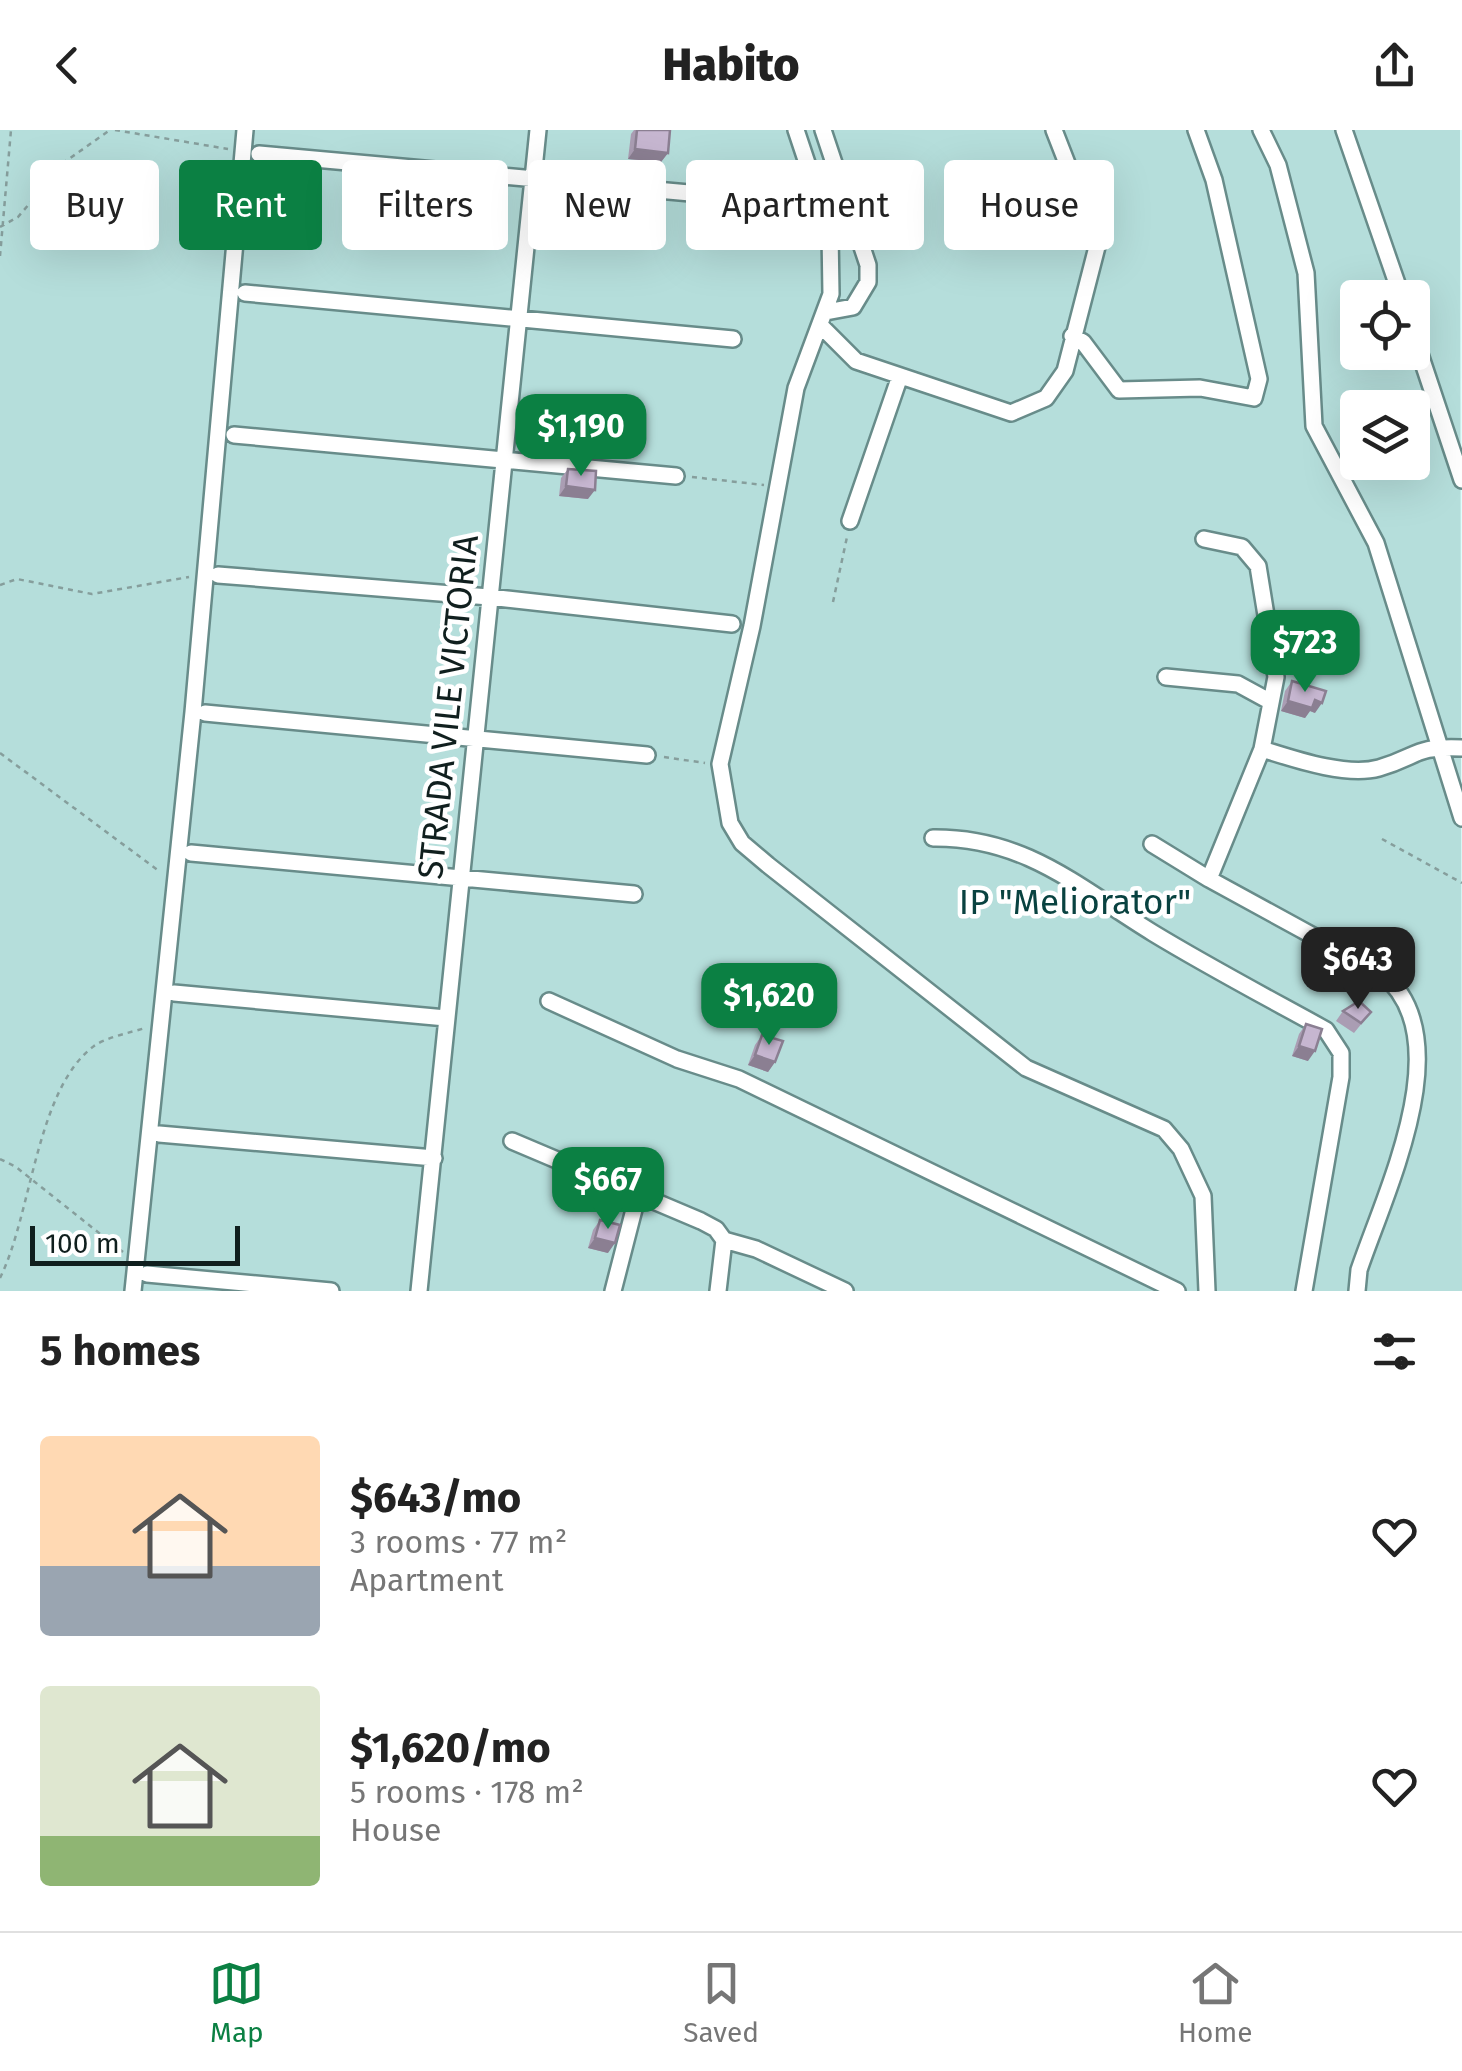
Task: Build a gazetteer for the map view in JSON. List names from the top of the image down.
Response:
{
  "streets": {
    "street": ["STRADA VILE VICTORIA"]
  },
  "parks": ["IP \"Meliorator\""],
  "scale_bar": "100 m",
  "page": {
    "header": "Habito",
    "chip": [
      "Buy",
      "Rent",
      "Filters",
      "New",
      "Apartment",
      "House"
    ],
    "price": [
      "$1,190",
      "$723",
      "$643",
      "$1,620",
      "$667"
    ],
    "scale": "100 m",
    "heading": "5 homes",
    "list": [
      {
        "name": "$643/mo",
        "note": "3 rooms · 77 m² · Apartment"
      },
      {
        "name": "$1,620/mo",
        "note": "5 rooms · 178 m² · House"
      }
    ],
    "tabs": ["Map", "Saved", "Home"]
  }
}
